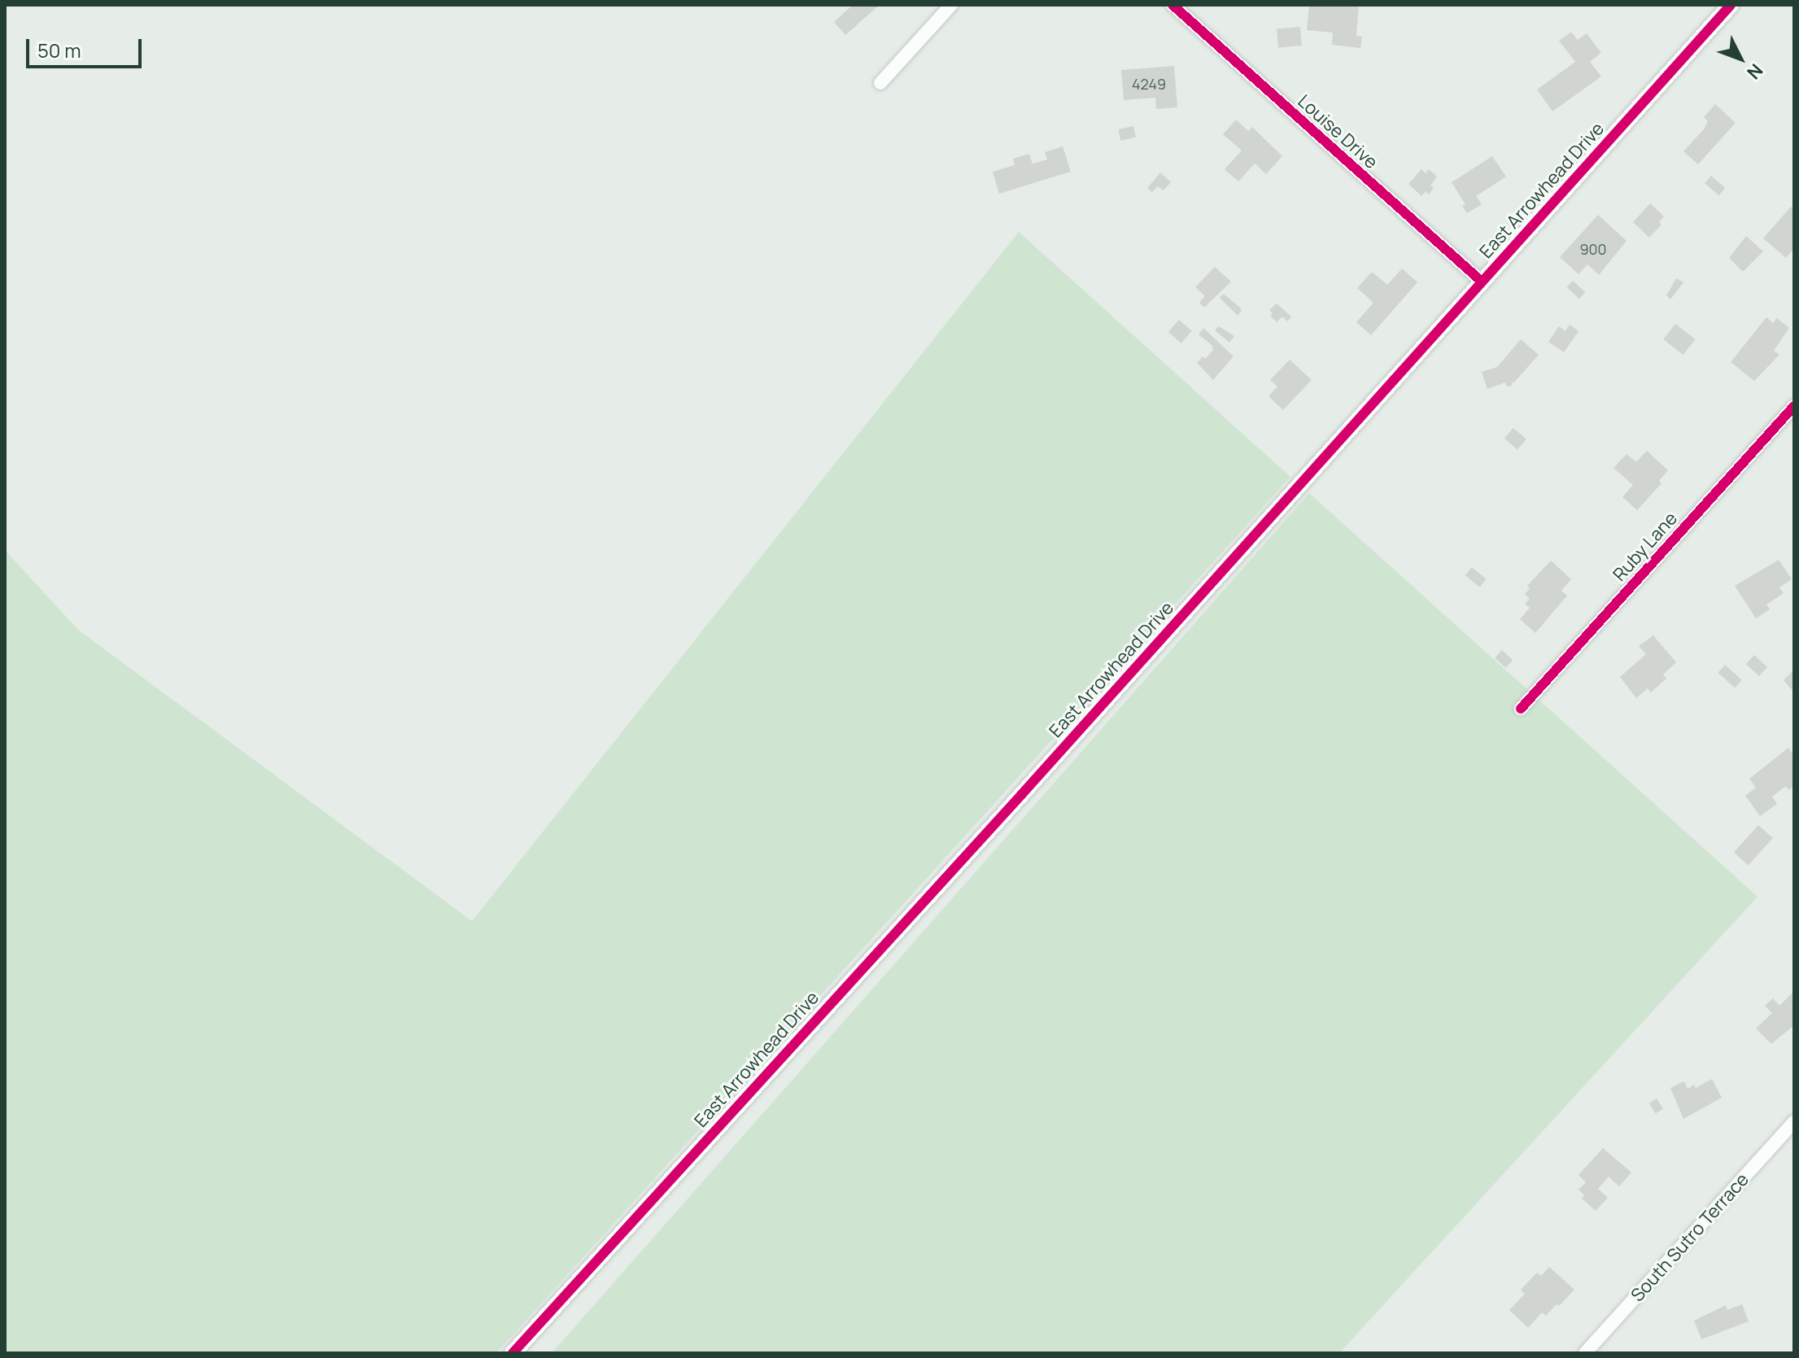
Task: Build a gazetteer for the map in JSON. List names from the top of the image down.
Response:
{
  "streets": {
    "street": [
      "Louise Drive",
      "East Arrowhead Drive",
      "Ruby Lane",
      "South Sutro Terrace"
    ]
  },
  "crossings": [
    ["Louise Drive", "East Arrowhead Drive"]
  ],
  "house_numbers": ["4249", "900"],
  "scale_bar": "50 m",
  "north": "bottom right"
}
